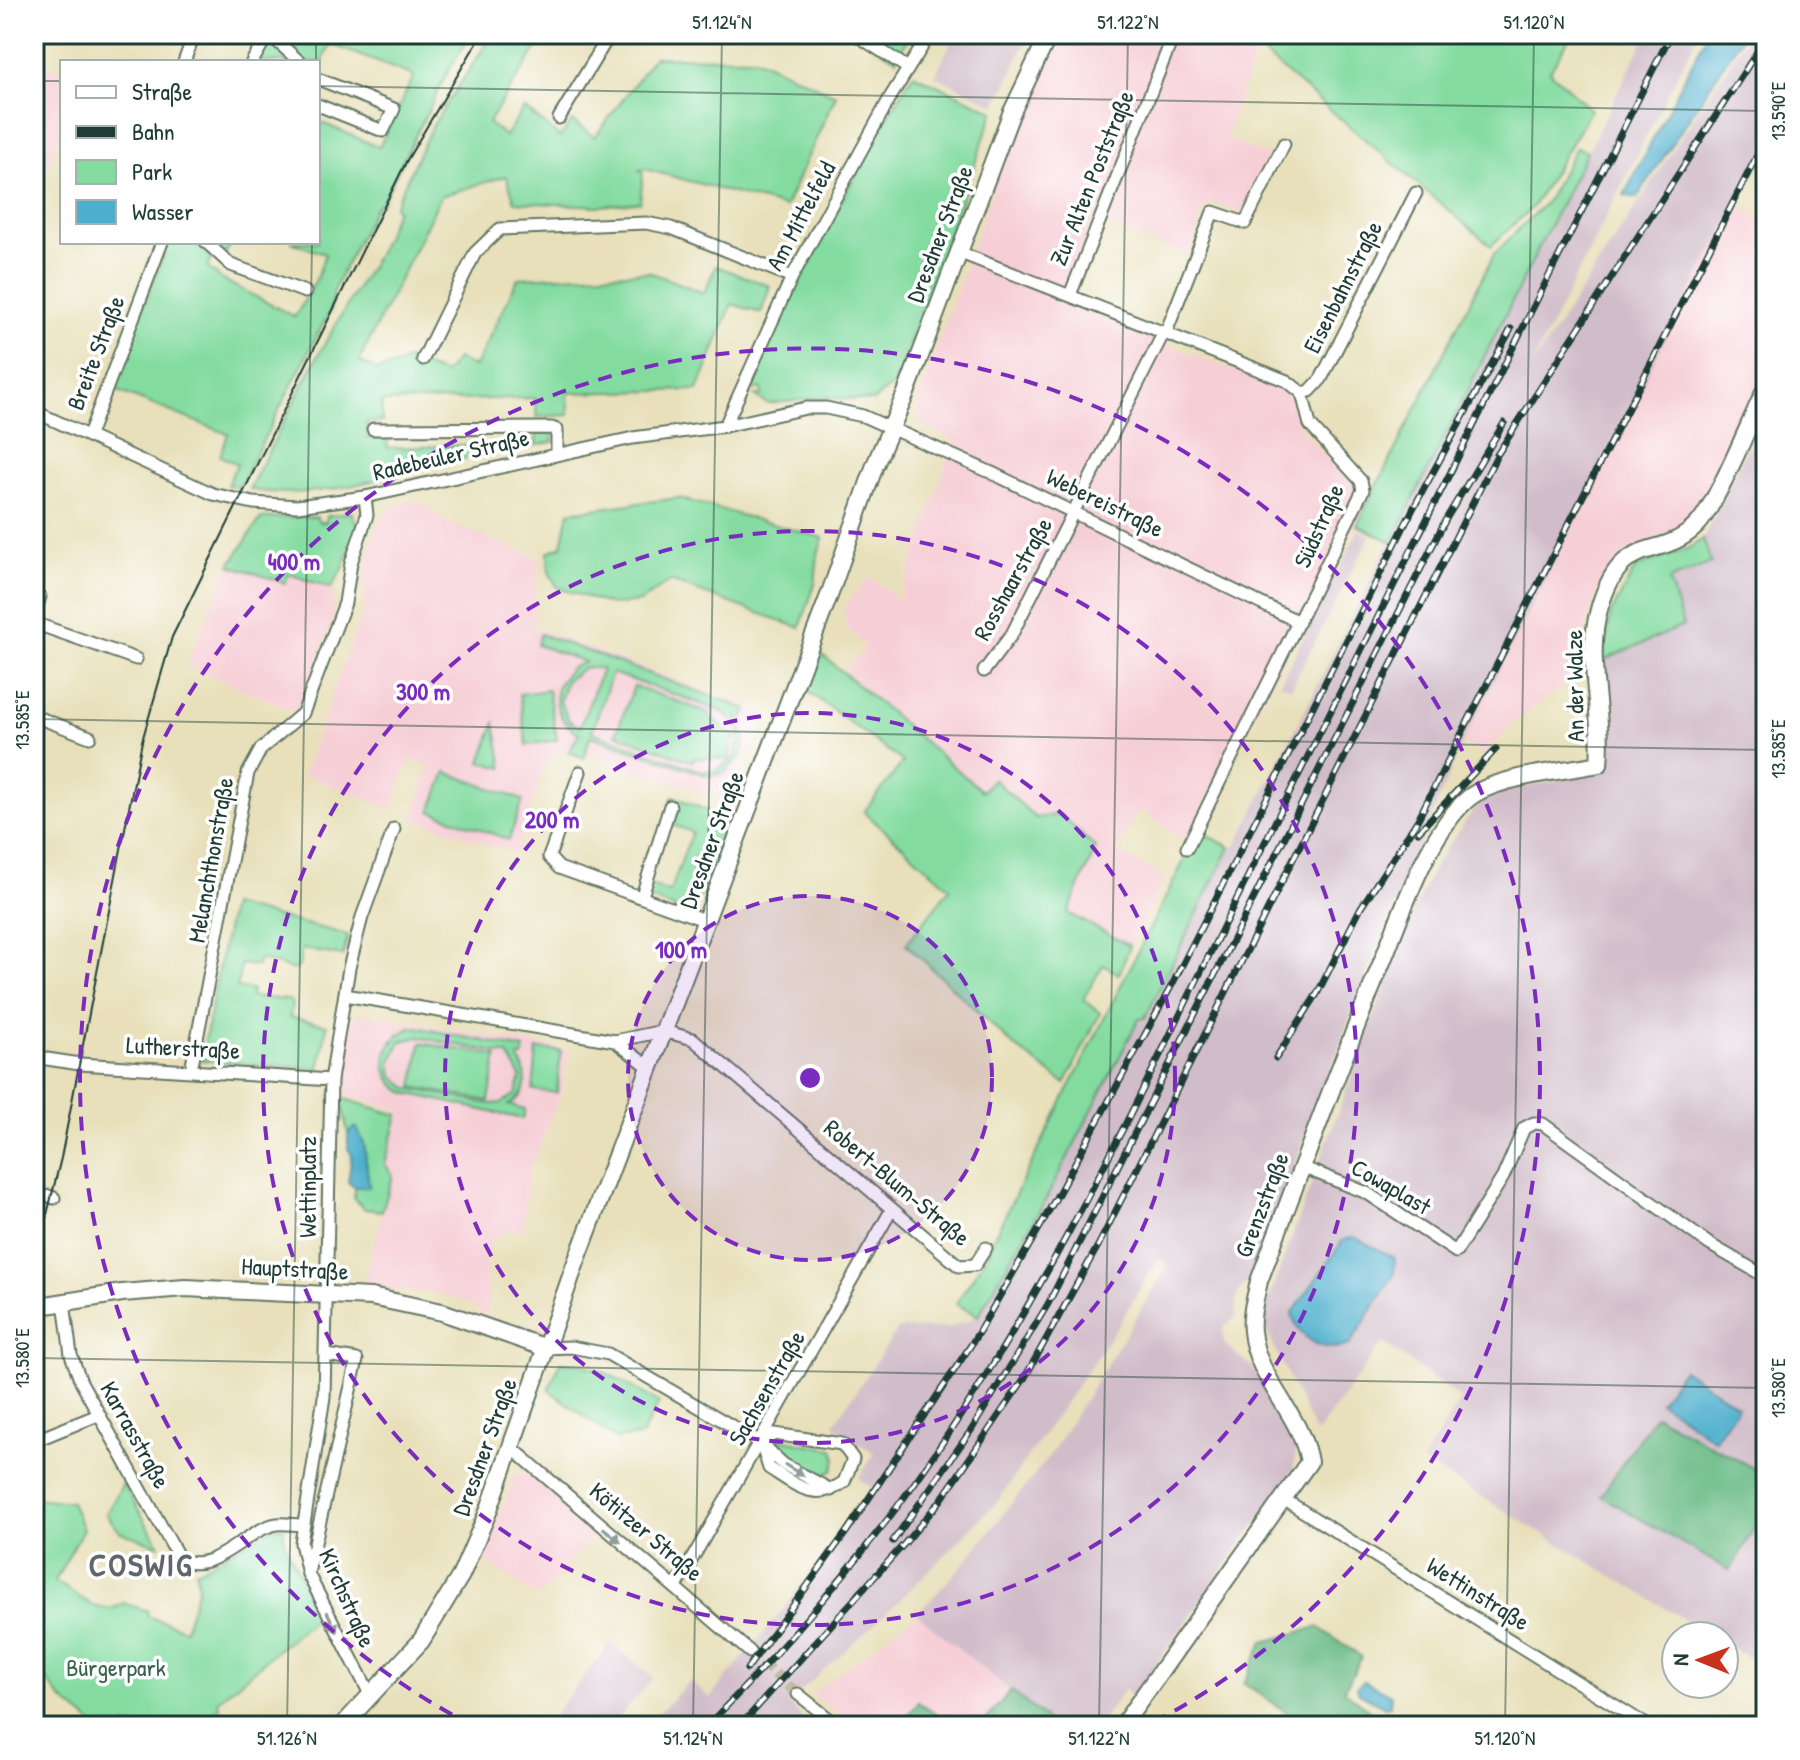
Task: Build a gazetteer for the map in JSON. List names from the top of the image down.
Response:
{
  "streets": {
    "main road": [
      "Dresdner Straße",
      "An der Walze",
      "Grenzstraße",
      "Hauptstraße"
    ],
    "street": [
      "Zur Alten Poststraße",
      "Am Mittelfeld",
      "Eisenbahnstraße",
      "Breite Straße",
      "Radebeuler Straße",
      "Webereistraße",
      "Südstraße",
      "Rosshaarstraße",
      "Melanchthonstraße",
      "Lutherstraße",
      "Robert-Blum-Straße",
      "Wettinplatz",
      "Cowaplast",
      "Sachsenstraße",
      "Karrasstraße",
      "Kötitzer Straße",
      "Wettinstraße",
      "Kirchstraße"
    ]
  },
  "crossings": [
    ["Am Mittelfeld", "Radebeuler Straße"],
    ["Dresdner Straße", "Radebeuler Straße"],
    ["Dresdner Straße", "Webereistraße"],
    ["Dresdner Straße", "Robert-Blum-Straße"],
    ["Dresdner Straße", "Hauptstraße"],
    ["Dresdner Straße", "Kötitzer Straße"],
    ["Dresdner Straße", "Kirchstraße"],
    ["Eisenbahnstraße", "Südstraße"],
    ["Breite Straße", "Radebeuler Straße"],
    ["Radebeuler Straße", "Webereistraße"],
    ["Radebeuler Straße", "Melanchthonstraße"],
    ["Webereistraße", "Südstraße"],
    ["Webereistraße", "Rosshaarstraße"],
    ["An der Walze", "Grenzstraße"],
    ["Melanchthonstraße", "Lutherstraße"],
    ["Lutherstraße", "Wettinplatz"],
    ["Robert-Blum-Straße", "Sachsenstraße"],
    ["Wettinplatz", "Hauptstraße"],
    ["Wettinplatz", "Kirchstraße"],
    ["Cowaplast", "Grenzstraße"],
    ["Grenzstraße", "Wettinstraße"],
    ["Hauptstraße", "Karrasstraße"],
    ["Sachsenstraße", "Kötitzer Straße"],
    ["Karrasstraße", "Kirchstraße"]
  ],
  "one_way": ["Kötitzer Straße", "Kirchstraße"],
  "districts": ["COSWIG"],
  "parks": ["Bürgerpark"],
  "legend": [
    "Straße",
    "Bahn",
    "Park",
    "Wasser"
  ],
  "north": "left",
  "coordinates": [
    "51.124°N",
    "51.122°N",
    "51.120°N",
    "13.590°E",
    "13.585°E",
    "13.580°E",
    "51.126°N"
  ],
  "rings": [
    "400 m",
    "300 m",
    "200 m",
    "100 m"
  ]
}
